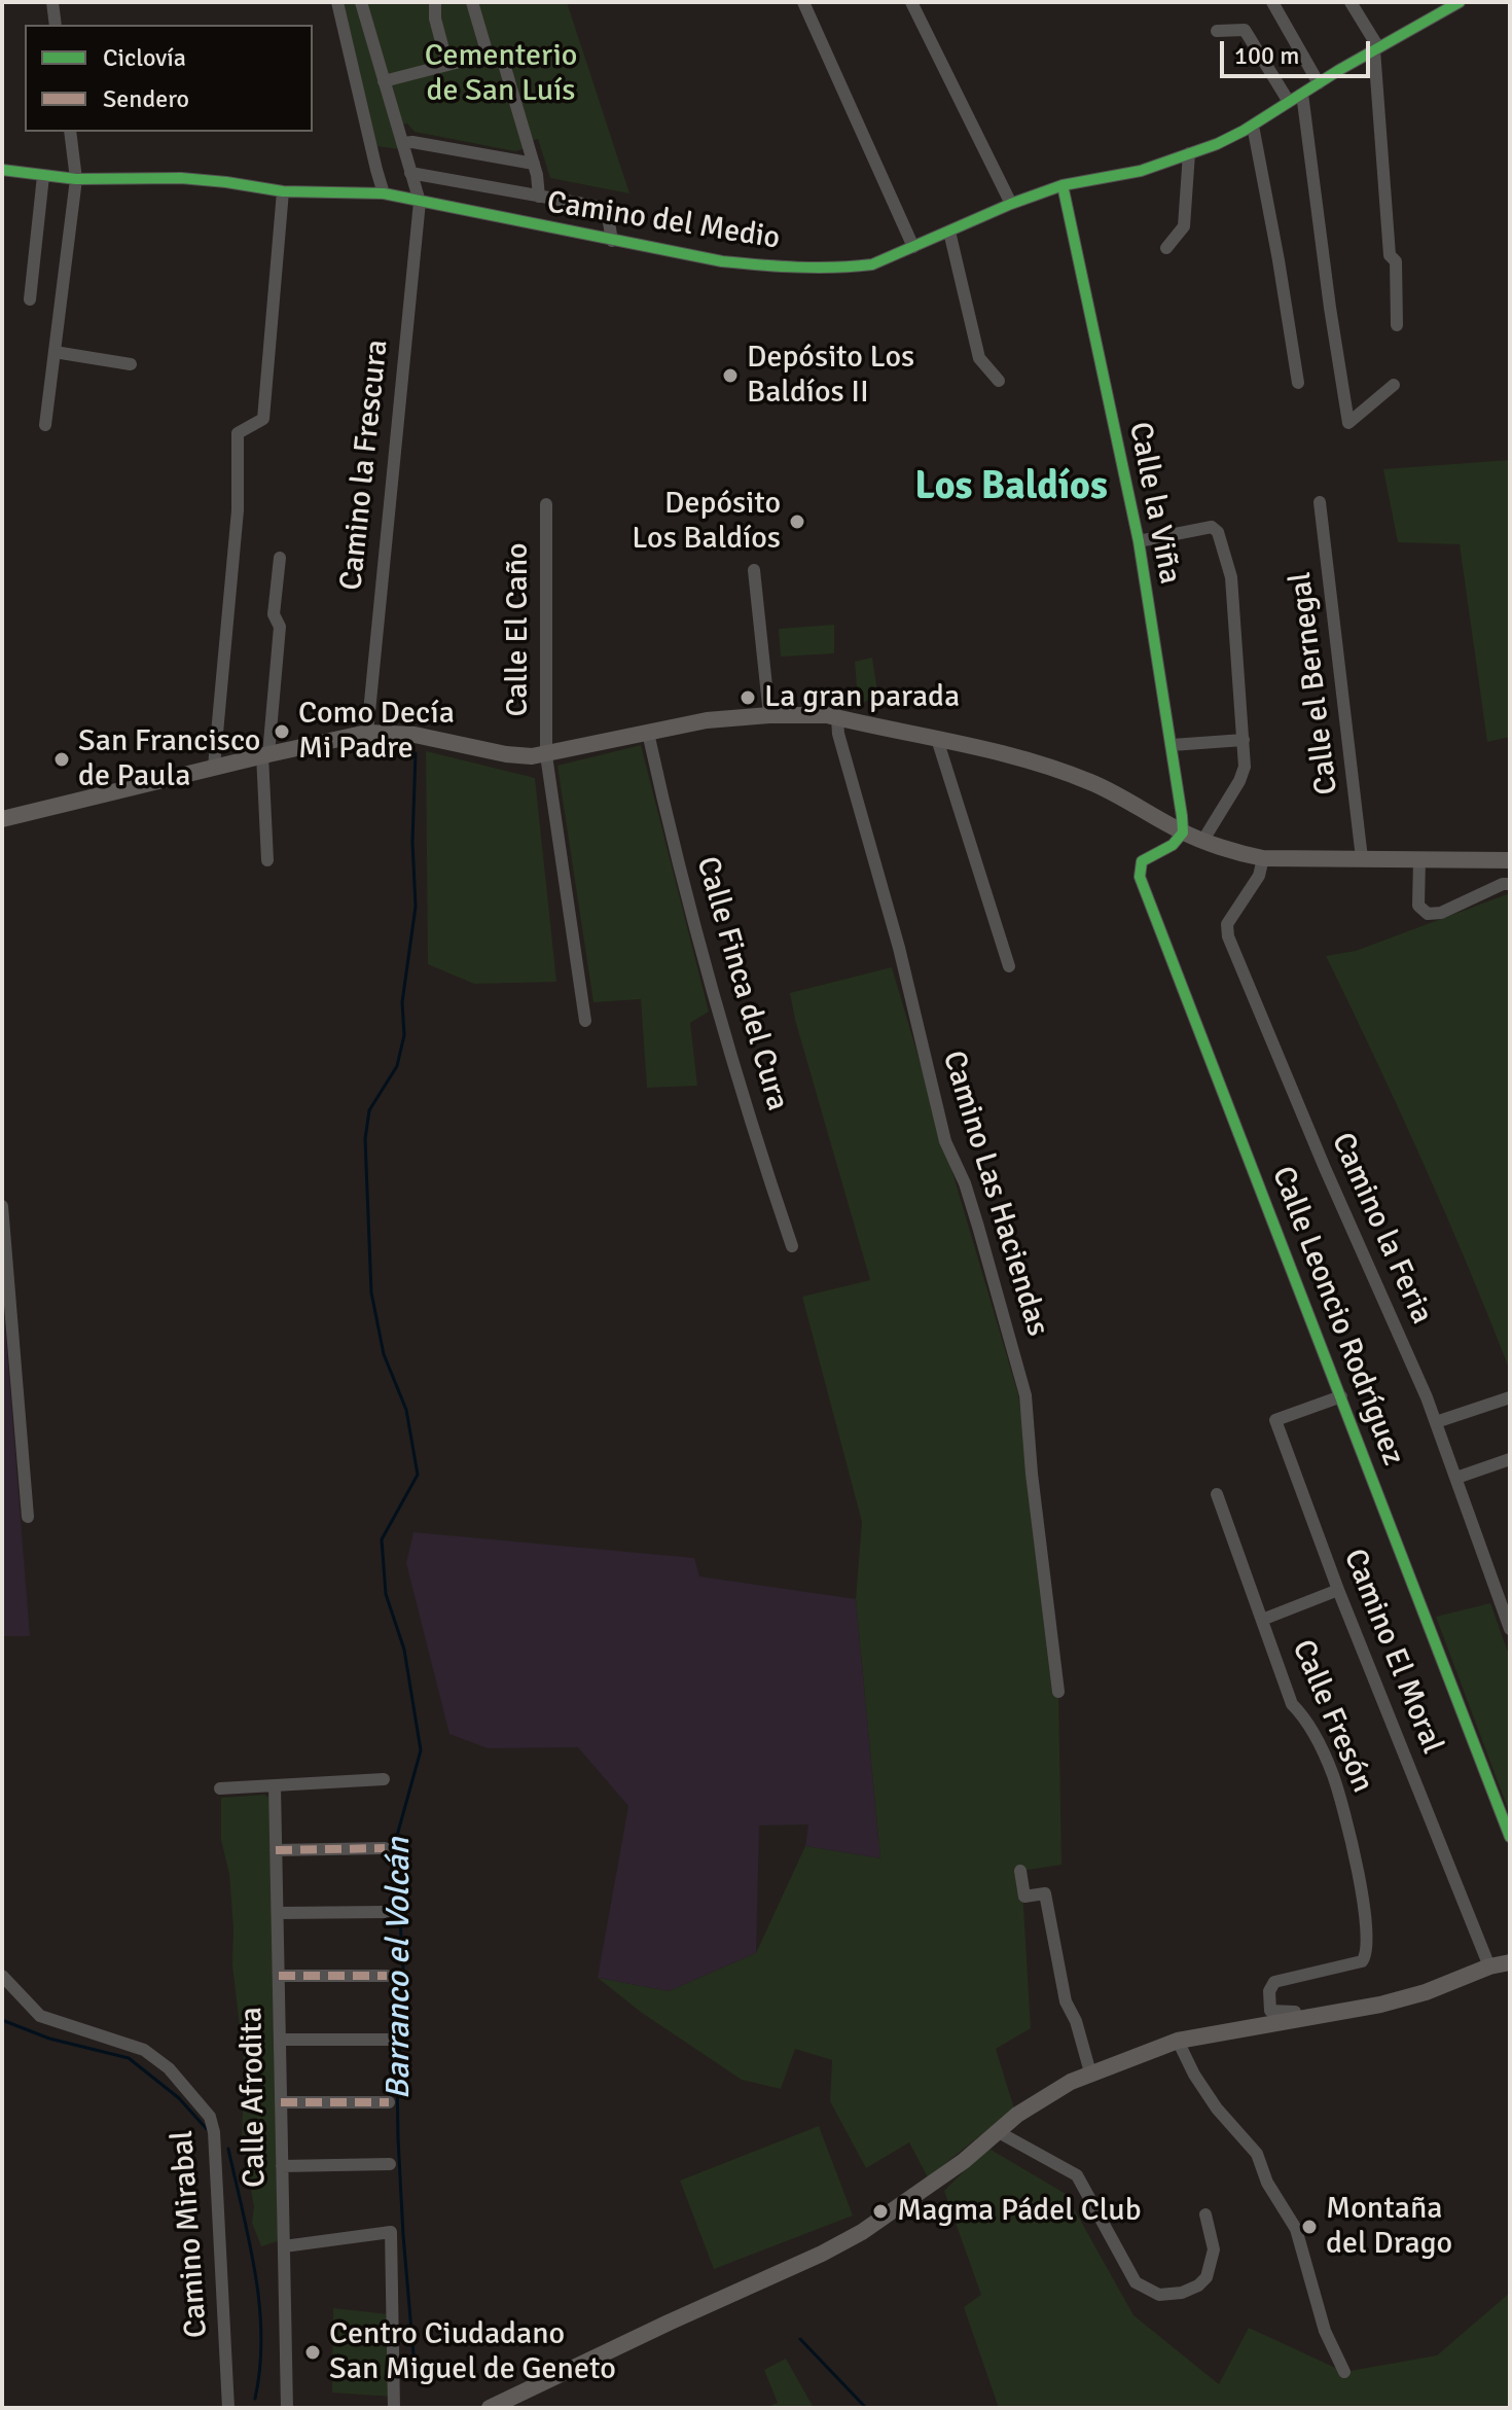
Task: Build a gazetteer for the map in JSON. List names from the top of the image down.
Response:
{
  "streets": {
    "street": [
      "Camino del Medio",
      "Camino la Frescura",
      "Calle la Viña",
      "Calle El Caño",
      "Calle el Bernegal",
      "Calle Finca del Cura",
      "Camino Las Haciendas",
      "Camino la Feria",
      "Calle Leoncio Rodríguez",
      "Camino El Moral",
      "Calle Fresón",
      "Calle Afrodita",
      "Camino Mirabal"
    ]
  },
  "crossings": [
    ["Camino del Medio", "Camino la Frescura"],
    ["Camino del Medio", "Calle la Viña"],
    ["Calle la Viña", "Calle Leoncio Rodríguez"],
    ["Calle Leoncio Rodríguez", "Camino El Moral"]
  ],
  "districts": ["Los Baldíos"],
  "water": ["Barranco el Volcán"],
  "parks": ["Cementerio de San Luís"],
  "places": [
    "Depósito Los Baldíos II",
    "Depósito Los Baldíos",
    "La gran parada",
    "Como Decía Mi Padre",
    "San Francisco de Paula",
    "Magma Pádel Club",
    "Montaña del Drago",
    "Centro Ciudadano San Miguel de Geneto"
  ],
  "legend": ["Ciclovía", "Sendero"],
  "scale_bar": "100 m"
}
